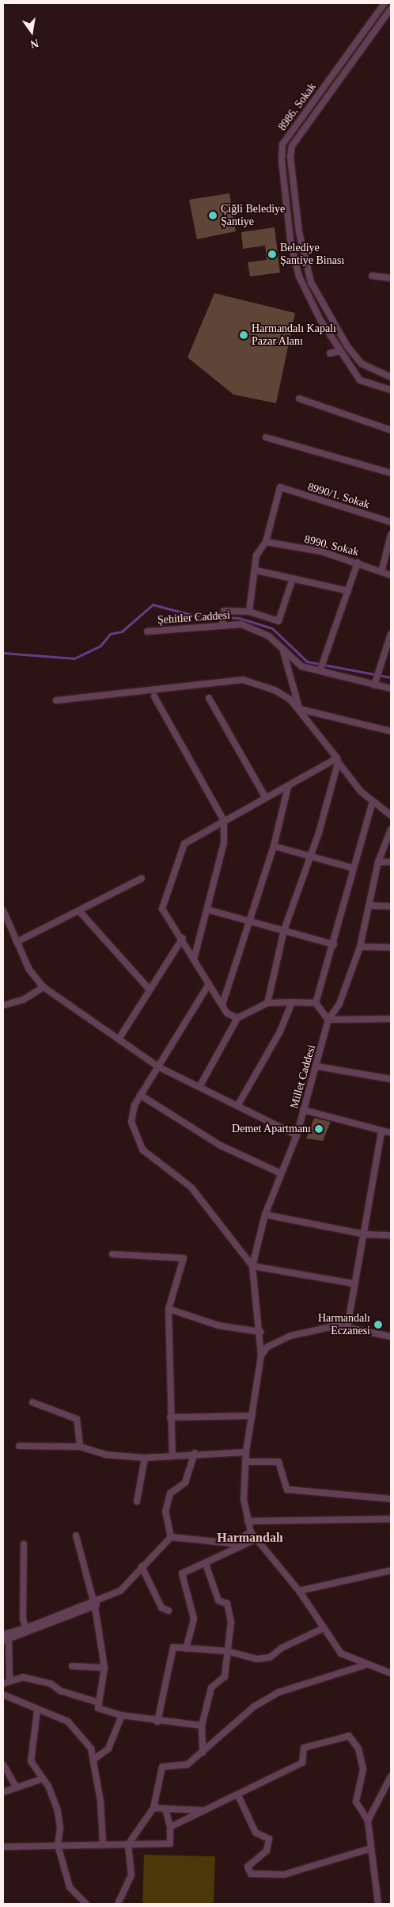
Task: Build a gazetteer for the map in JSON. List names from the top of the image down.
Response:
{
  "streets": {
    "street": [
      "8986. Sokak",
      "8990/1. Sokak",
      "8990. Sokak",
      "Şehitler Caddesi",
      "Millet Caddesi"
    ]
  },
  "crossings": [
    ["8990/1. Sokak", "8990. Sokak"]
  ],
  "districts": ["Harmandalı"],
  "places": [
    "Çiğli Belediye Şantiye",
    "Belediye Şantiye Binası",
    "Harmandalı Kapalı Pazar Alanı",
    "Demet Apartmanı",
    "Harmandalı Eczanesi"
  ],
  "north": "bottom"
}
